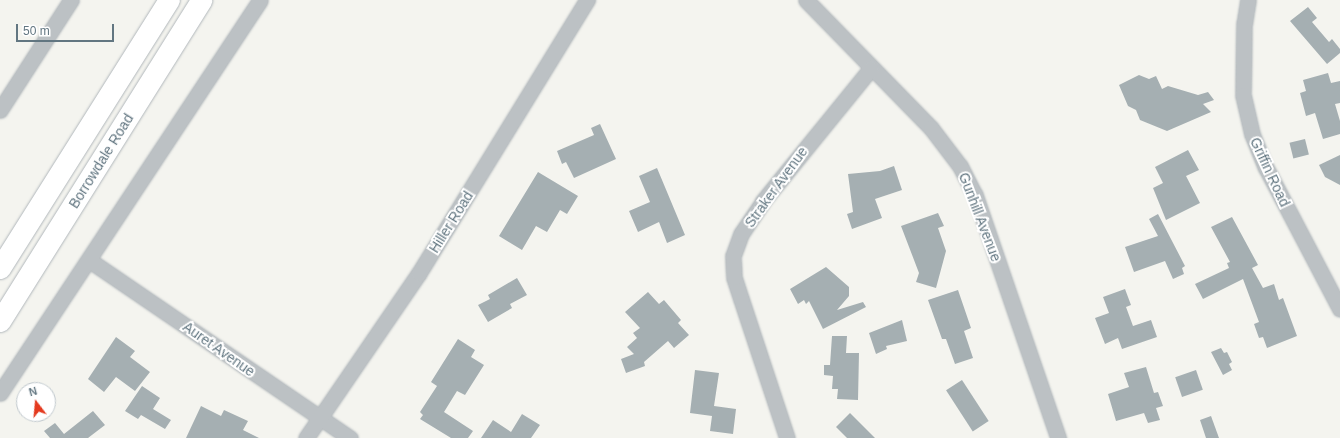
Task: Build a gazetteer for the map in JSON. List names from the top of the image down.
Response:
{
  "streets": {
    "main road": ["Borrowdale Road"],
    "street": [
      "Griffin Road",
      "Straker Avenue",
      "Gunhill Avenue",
      "Hiller Road",
      "Auret Avenue"
    ]
  },
  "crossings": [
    ["Straker Avenue", "Gunhill Avenue"],
    ["Hiller Road", "Auret Avenue"]
  ],
  "scale_bar": "50 m",
  "north": "top"
}
